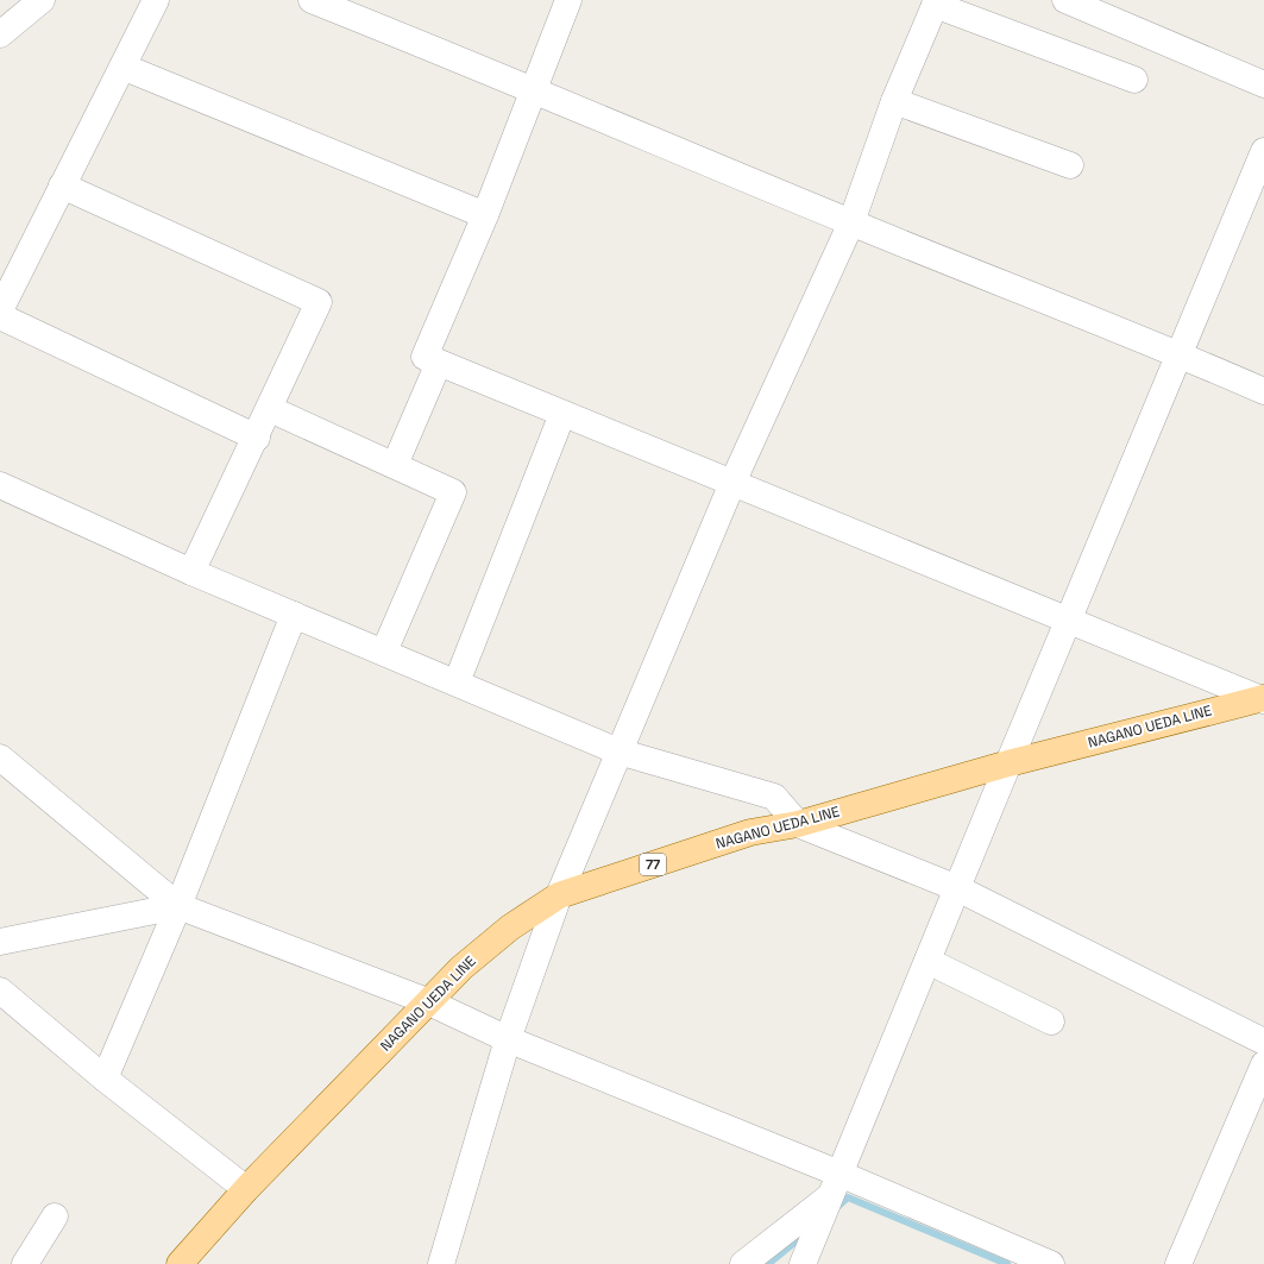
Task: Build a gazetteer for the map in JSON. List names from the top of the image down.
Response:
{
  "streets": {
    "main road": ["NAGANO UEDA LINE", "77"]
  }
}
